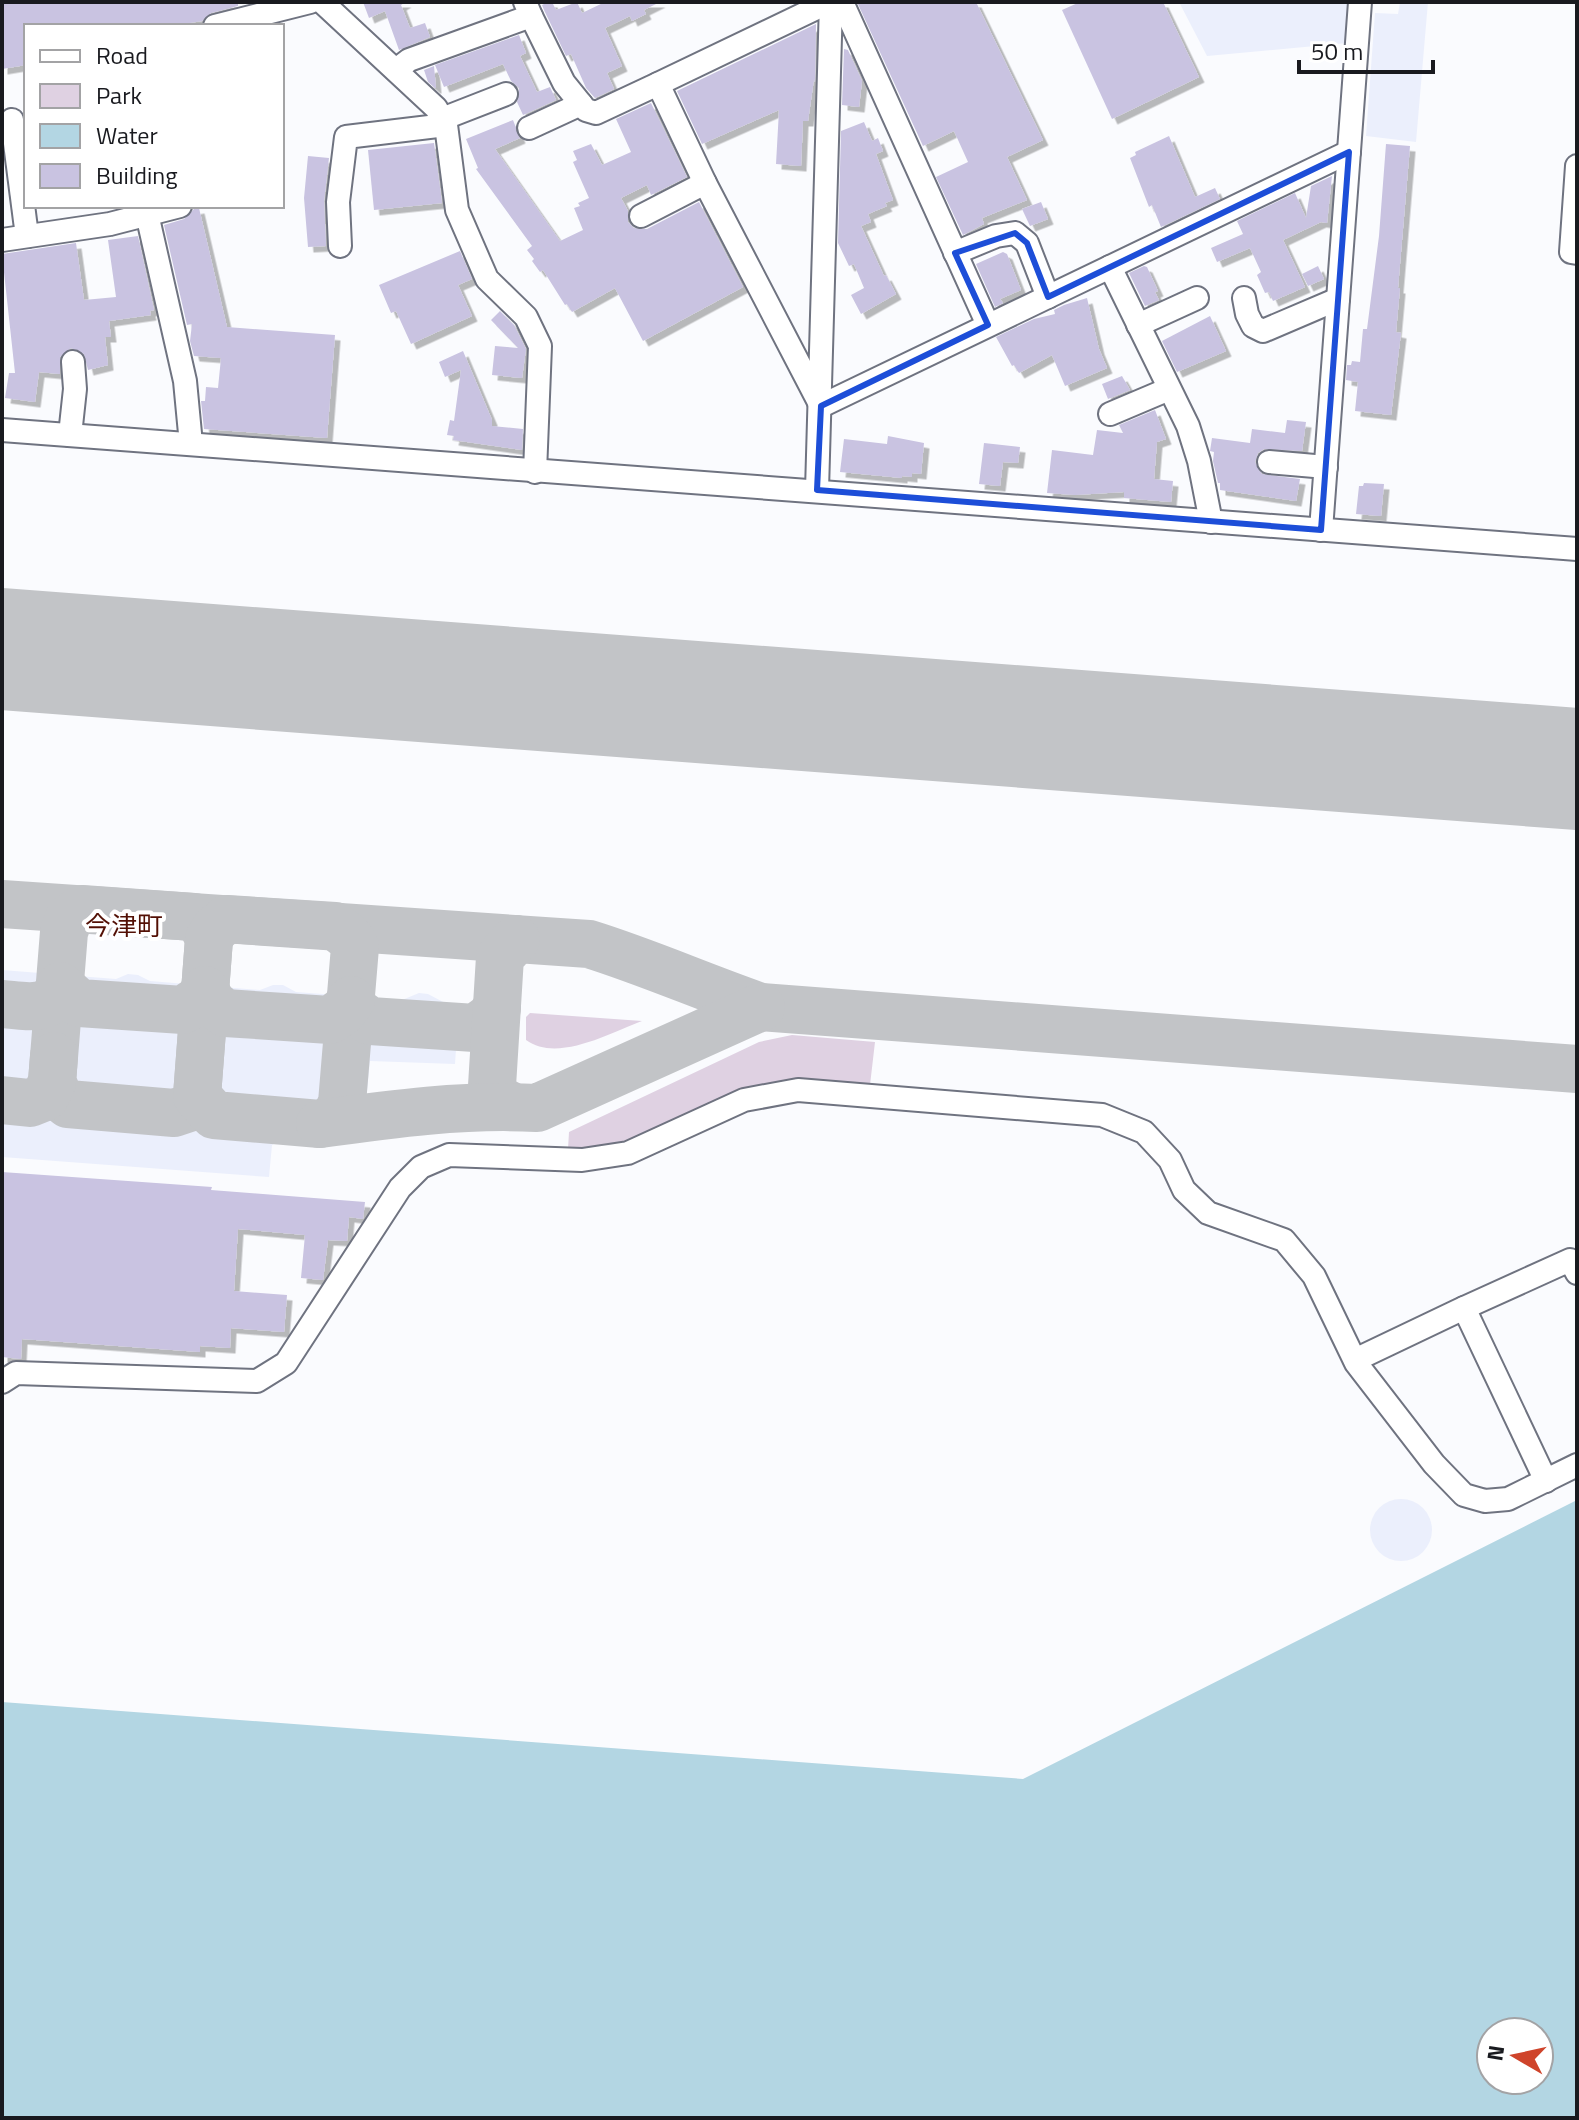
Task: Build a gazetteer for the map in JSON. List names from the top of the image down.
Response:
{
  "districts": ["今津町"],
  "legend": [
    "Road",
    "Park",
    "Water",
    "Building"
  ],
  "scale_bar": "50 m",
  "north": "left"
}
